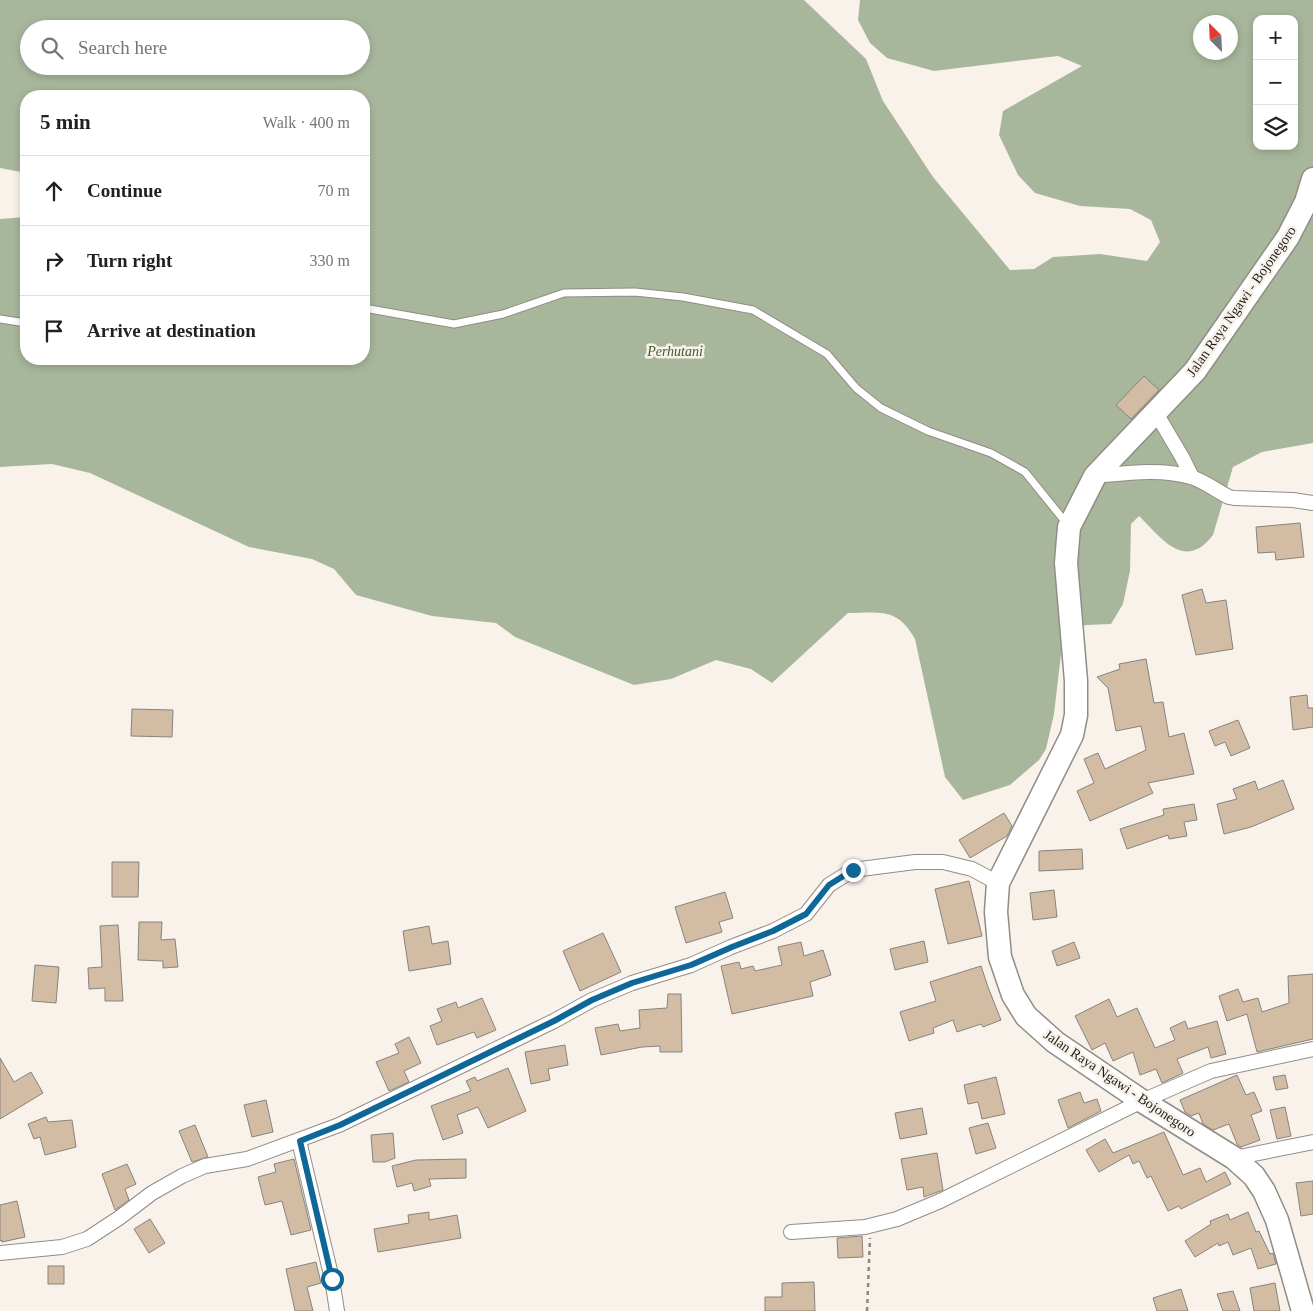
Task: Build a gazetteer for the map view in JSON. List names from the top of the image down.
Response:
{
  "streets": {
    "highway": ["Jalan Raya Ngawi - Bojonegoro"]
  },
  "parks": ["Perhutani"],
  "north": "top left",
  "page": {
    "map_buttons": ["+", "−"],
    "search": "Search here",
    "heading": ["5 min", "Walk · 400 m"],
    "list": [
      ["Continue", "70 m"],
      ["Turn right", "330 m"],
      "Arrive at destination"
    ]
  }
}
